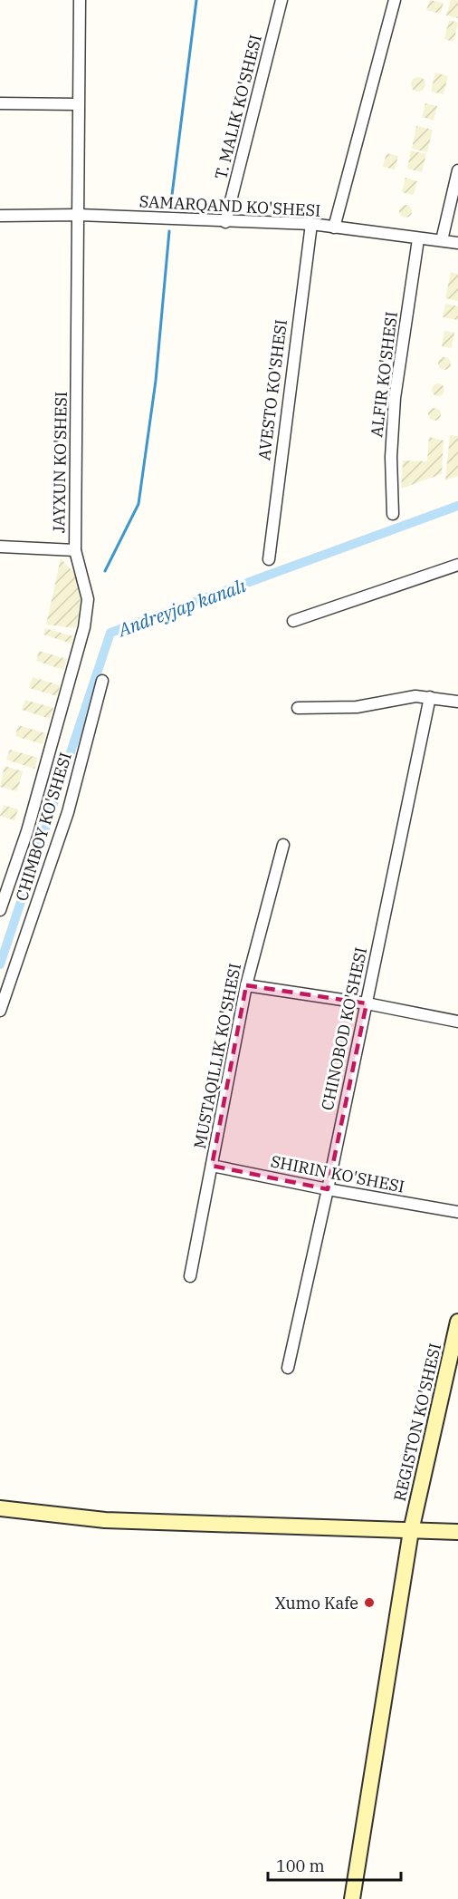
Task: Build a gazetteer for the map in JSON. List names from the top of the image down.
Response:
{
  "streets": {
    "street": [
      "T. MALIK KO'SHESI",
      "SAMARQAND KO'SHESI",
      "ALFIR KO'SHESI",
      "AVESTO KO'SHESI",
      "JAYXUN KO'SHESI",
      "CHIMBOY KO'SHESI",
      "CHINOBOD KO'SHESI",
      "MUSTAQILLIK KO'SHESI",
      "SHIRIN KO'SHESI",
      "REGISTON KO'SHESI"
    ]
  },
  "crossings": [
    ["T. MALIK KO'SHESI", "SAMARQAND KO'SHESI"],
    ["SAMARQAND KO'SHESI", "ALFIR KO'SHESI"],
    ["SAMARQAND KO'SHESI", "AVESTO KO'SHESI"],
    ["SAMARQAND KO'SHESI", "JAYXUN KO'SHESI"],
    ["CHINOBOD KO'SHESI", "SHIRIN KO'SHESI"],
    ["MUSTAQILLIK KO'SHESI", "SHIRIN KO'SHESI"]
  ],
  "water": ["Andreyjap kanalı"],
  "places": ["Xumo Kafe"],
  "scale_bar": "100 m"
}
